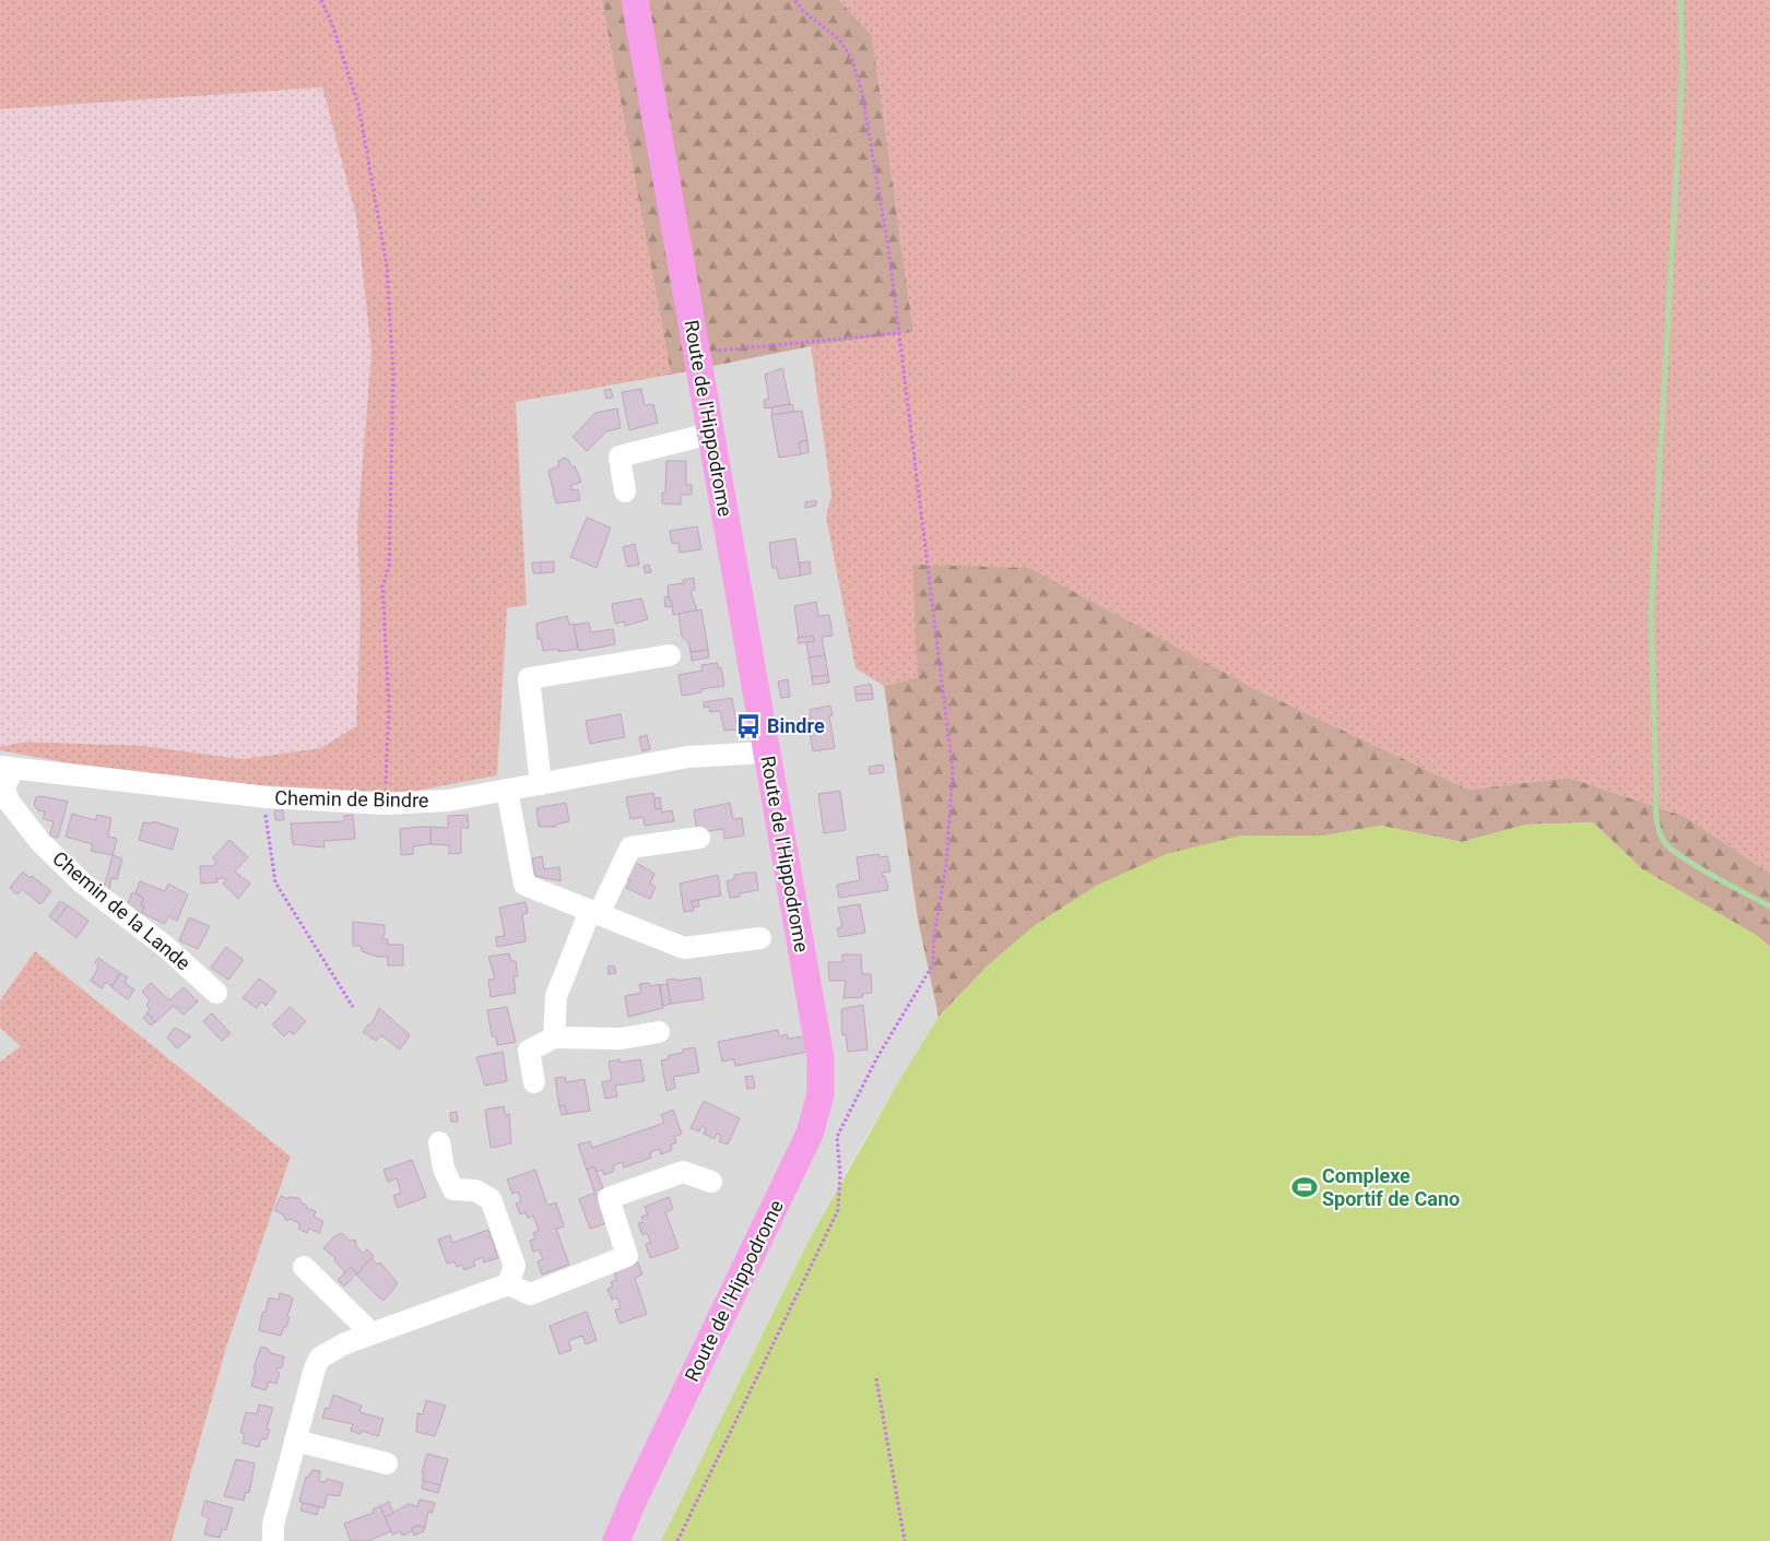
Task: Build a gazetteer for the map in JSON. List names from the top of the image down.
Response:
{
  "streets": {
    "main road": ["Route de l'Hippodrome"],
    "street": ["Chemin de Bindre", "Chemin de la Lande"]
  },
  "crossings": [
    ["Route de l'Hippodrome", "Chemin de Bindre"],
    ["Chemin de Bindre", "Chemin de la Lande"]
  ],
  "places": {
    "bus stop": ["Bindre"],
    "sports": ["Complexe Sportif de Cano"]
  }
}
